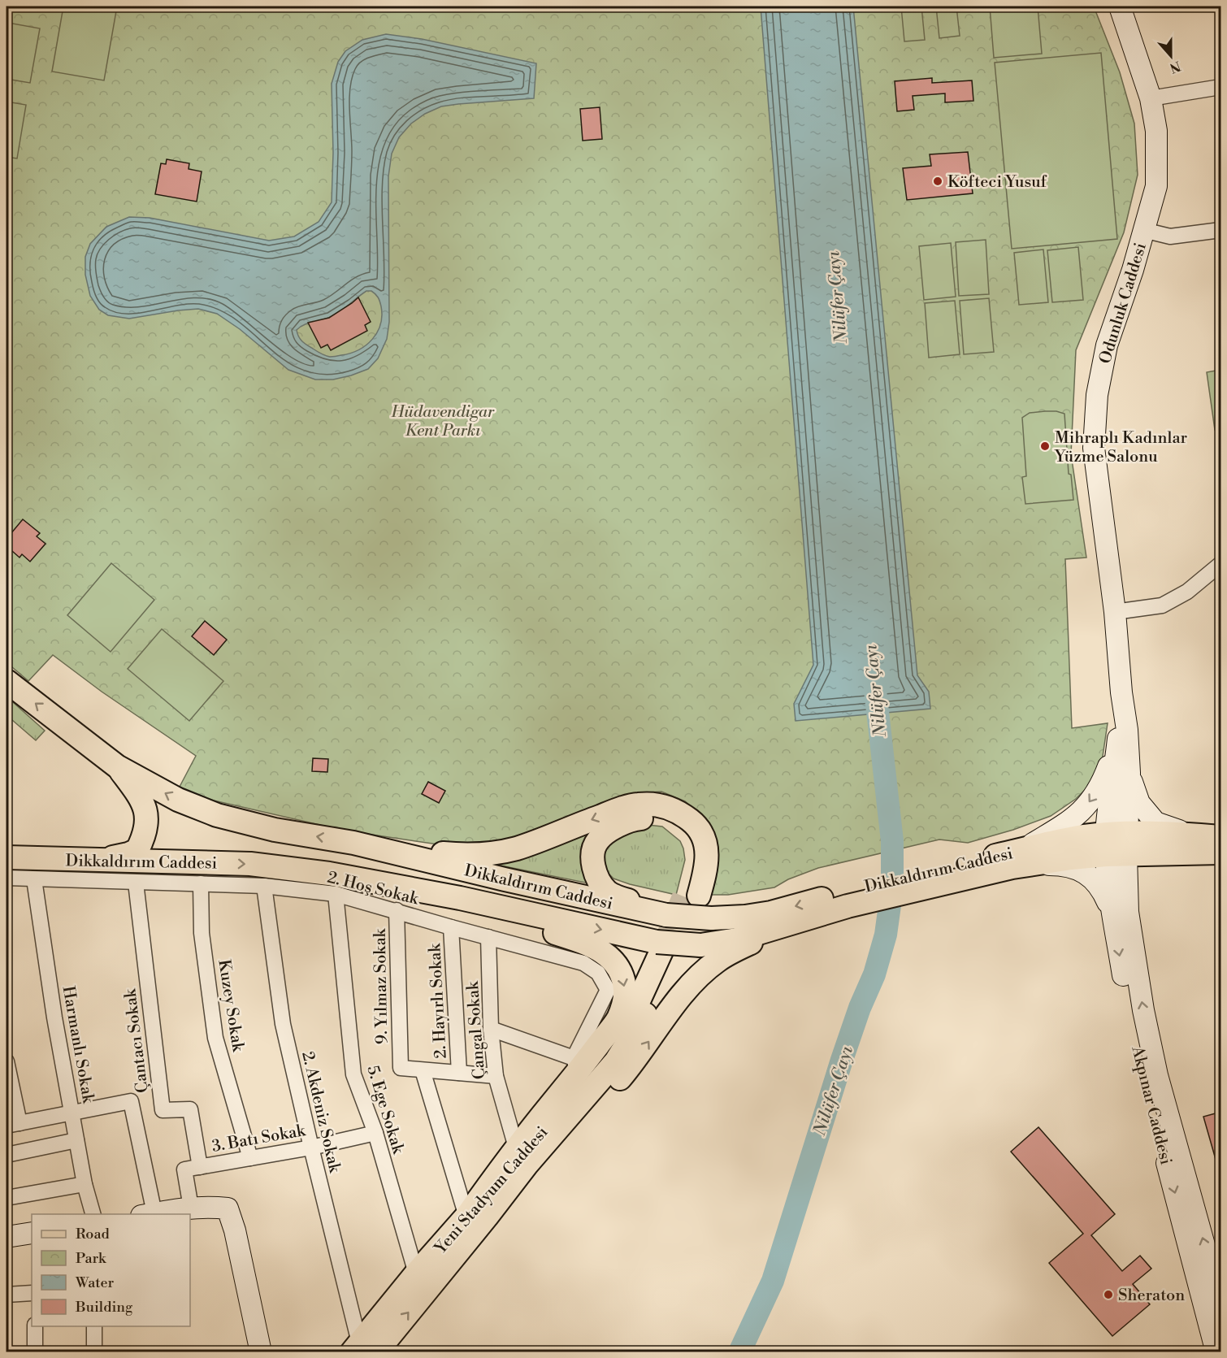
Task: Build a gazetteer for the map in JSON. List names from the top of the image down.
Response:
{
  "streets": {
    "main road": ["Dikkaldırım Caddesi", "Yeni Stadyum Caddesi"],
    "street": [
      "Odunluk Caddesi",
      "2. Hoş Sokak",
      "9. Yılmaz Sokak",
      "2. Hayırlı Sokak",
      "Kuzey Sokak",
      "Çangal Sokak",
      "Çantacı Sokak",
      "Harmanlı Sokak",
      "Akpınar Caddesi",
      "5. Ege Sokak",
      "2. Akdeniz Sokak",
      "3. Batı Sokak"
    ]
  },
  "crossings": [
    ["Dikkaldırım Caddesi", "Akpınar Caddesi"],
    ["Dikkaldırım Caddesi", "Yeni Stadyum Caddesi"],
    ["2. Hoş Sokak", "9. Yılmaz Sokak"],
    ["2. Hoş Sokak", "2. Hayırlı Sokak"],
    ["2. Hoş Sokak", "Kuzey Sokak"],
    ["2. Hoş Sokak", "Çangal Sokak"],
    ["2. Hoş Sokak", "Çantacı Sokak"],
    ["2. Hoş Sokak", "Harmanlı Sokak"],
    ["2. Hoş Sokak", "5. Ege Sokak"],
    ["2. Hoş Sokak", "2. Akdeniz Sokak"],
    ["9. Yılmaz Sokak", "2. Hayırlı Sokak"],
    ["9. Yılmaz Sokak", "Çangal Sokak"],
    ["Kuzey Sokak", "3. Batı Sokak"],
    ["Çantacı Sokak", "3. Batı Sokak"],
    ["5. Ege Sokak", "3. Batı Sokak"],
    ["5. Ege Sokak", "Yeni Stadyum Caddesi"],
    ["2. Akdeniz Sokak", "3. Batı Sokak"],
    ["2. Akdeniz Sokak", "Yeni Stadyum Caddesi"]
  ],
  "water": ["Nilüfer Çayı"],
  "parks": ["Hüdavendigar Kent Parkı"],
  "places": ["Köfteci Yusuf", "Mihraplı Kadınlar Yüzme Salonu", "Sheraton"],
  "legend": [
    "Road",
    "Park",
    "Water",
    "Building"
  ],
  "north": "bottom"
}
